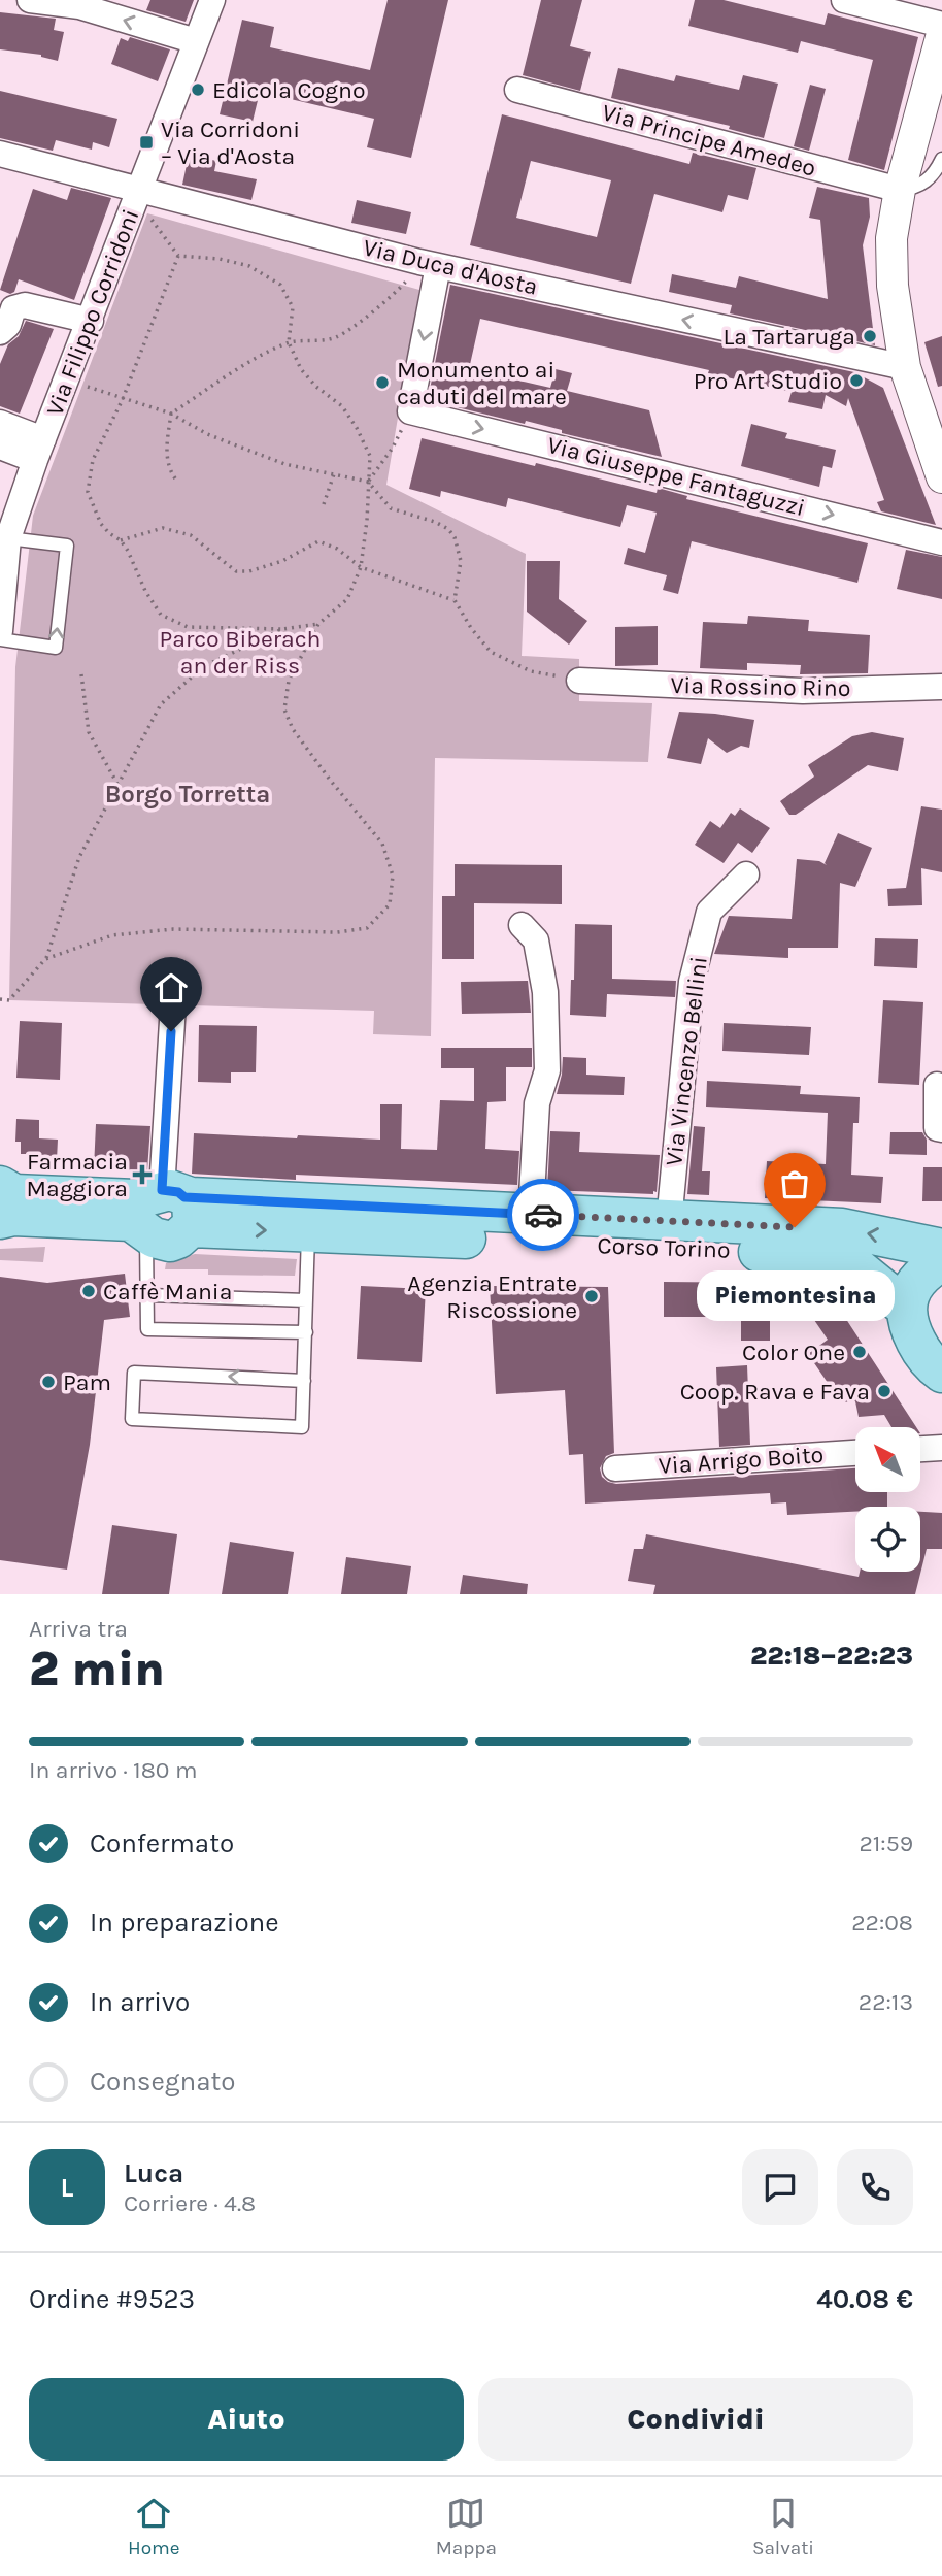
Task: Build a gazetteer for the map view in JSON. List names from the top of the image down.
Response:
{
  "streets": {
    "main road": ["Corso Torino"],
    "street": [
      "Via Principe Amedeo",
      "Via Duca d'Aosta",
      "Via Filippo Corridoni",
      "Via Giuseppe Fantaguzzi",
      "Via Rossino Rino",
      "Via Vincenzo Bellini",
      "Via Arrigo Boito"
    ]
  },
  "crossings": [
    ["Via Duca d'Aosta", "Via Filippo Corridoni"],
    ["Via Vincenzo Bellini", "Corso Torino"]
  ],
  "one_way": ["Via Duca d'Aosta", "Via Giuseppe Fantaguzzi"],
  "districts": ["Borgo Torretta"],
  "parks": ["Parco Biberach an der Riss"],
  "places": {
    "other": [
      "Edicola Cogno",
      "La Tartaruga",
      "Pro Art Studio",
      "Monumento ai caduti del mare",
      "Piemontesina",
      "Caffè Mania",
      "Agenzia Entrate Riscossione",
      "Color One",
      "Pam",
      "Coop. Rava e Fava"
    ],
    "transit": ["Via Corridoni – Via d'Aosta"],
    "health": ["Farmacia Maggiora"]
  },
  "north": "top left",
  "page": {
    "bubble": "Piemontesina",
    "heading": ["2 min", "Arriva tra", "22:18–22:23"],
    "panel": [
      "Luca",
      "Corriere · 4.8",
      "Ordine #9523",
      "40.08 €"
    ],
    "bar": "In arrivo · 180 m",
    "list": [
      ["Confermato", "21:59"],
      ["In preparazione", "22:08"],
      ["In arrivo", "22:13"],
      "Consegnato"
    ],
    "round": "L",
    "buttons": ["Aiuto", "Condividi"],
    "tabs": ["Home", "Mappa", "Salvati"]
  }
}
